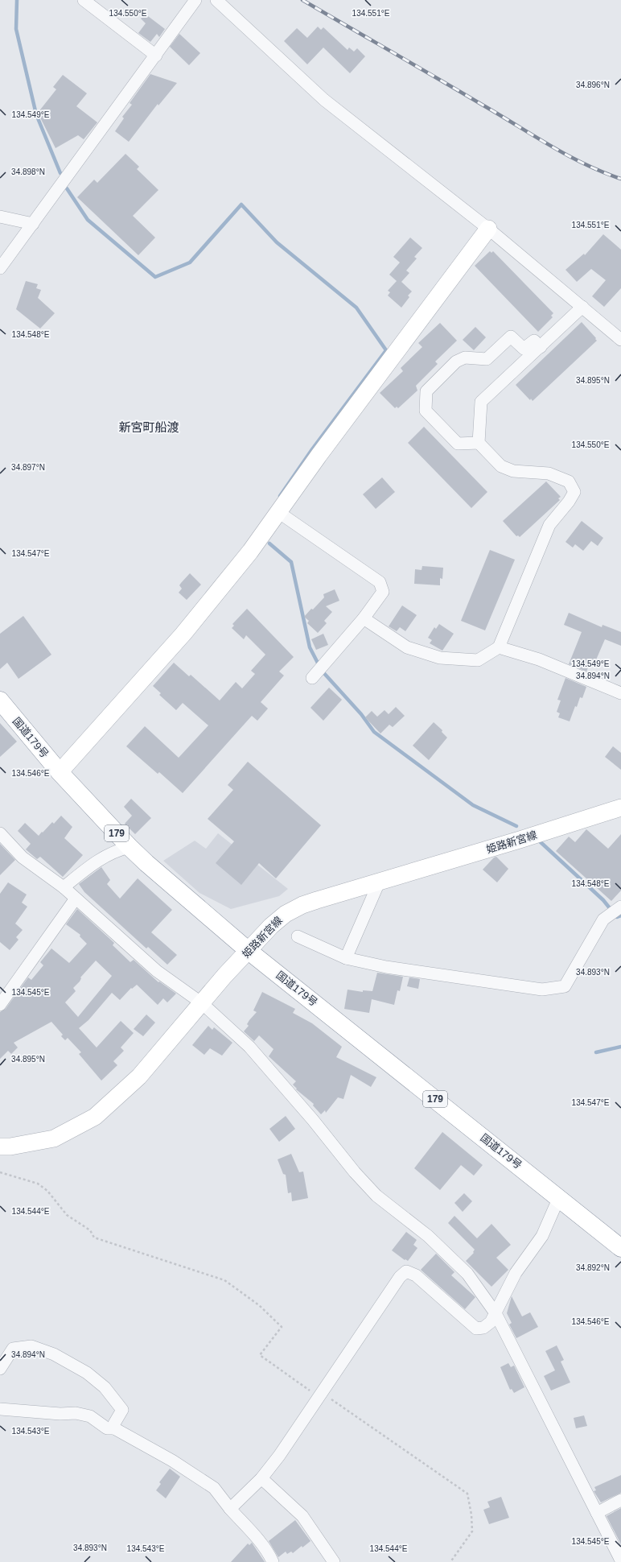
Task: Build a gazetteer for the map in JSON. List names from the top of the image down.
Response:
{
  "streets": {
    "highway": ["国道179号", "179"],
    "main road": ["姫路新宮線"]
  },
  "crossings": [
    ["国道179号", "姫路新宮線"]
  ],
  "districts": ["新宮町船渡"],
  "coordinates": [
    "134.550°E",
    "134.551°E",
    "34.896°N",
    "134.549°E",
    "34.898°N",
    "134.548°E",
    "34.895°N",
    "34.897°N",
    "134.547°E",
    "34.894°N",
    "134.546°E",
    "34.893°N",
    "134.545°E",
    "134.544°E",
    "34.892°N",
    "134.543°E"
  ]
}
